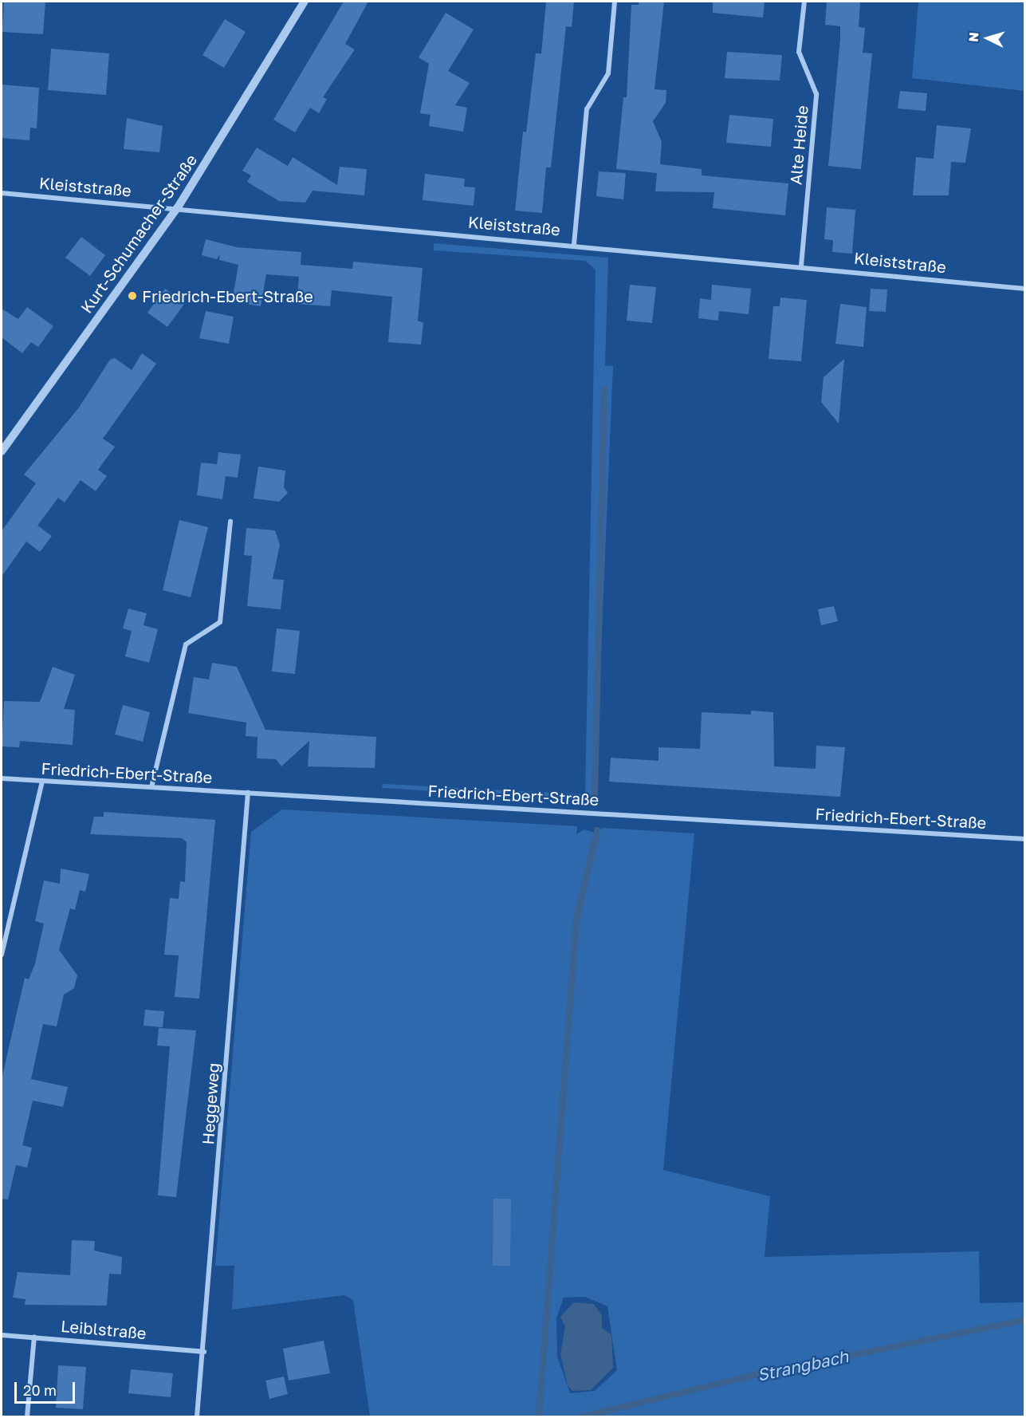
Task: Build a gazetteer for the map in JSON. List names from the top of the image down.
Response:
{
  "streets": {
    "street": [
      "Alte Heide",
      "Kleiststraße",
      "Kurt-Schumacher-Straße",
      "Friedrich-Ebert-Straße",
      "Heggeweg",
      "Leiblstraße"
    ]
  },
  "crossings": [
    ["Alte Heide", "Kleiststraße"],
    ["Kleiststraße", "Kurt-Schumacher-Straße"],
    ["Friedrich-Ebert-Straße", "Heggeweg"],
    ["Heggeweg", "Leiblstraße"]
  ],
  "water": ["Strangbach"],
  "places": ["Friedrich-Ebert-Straße"],
  "scale_bar": "20 m",
  "north": "left"
}
